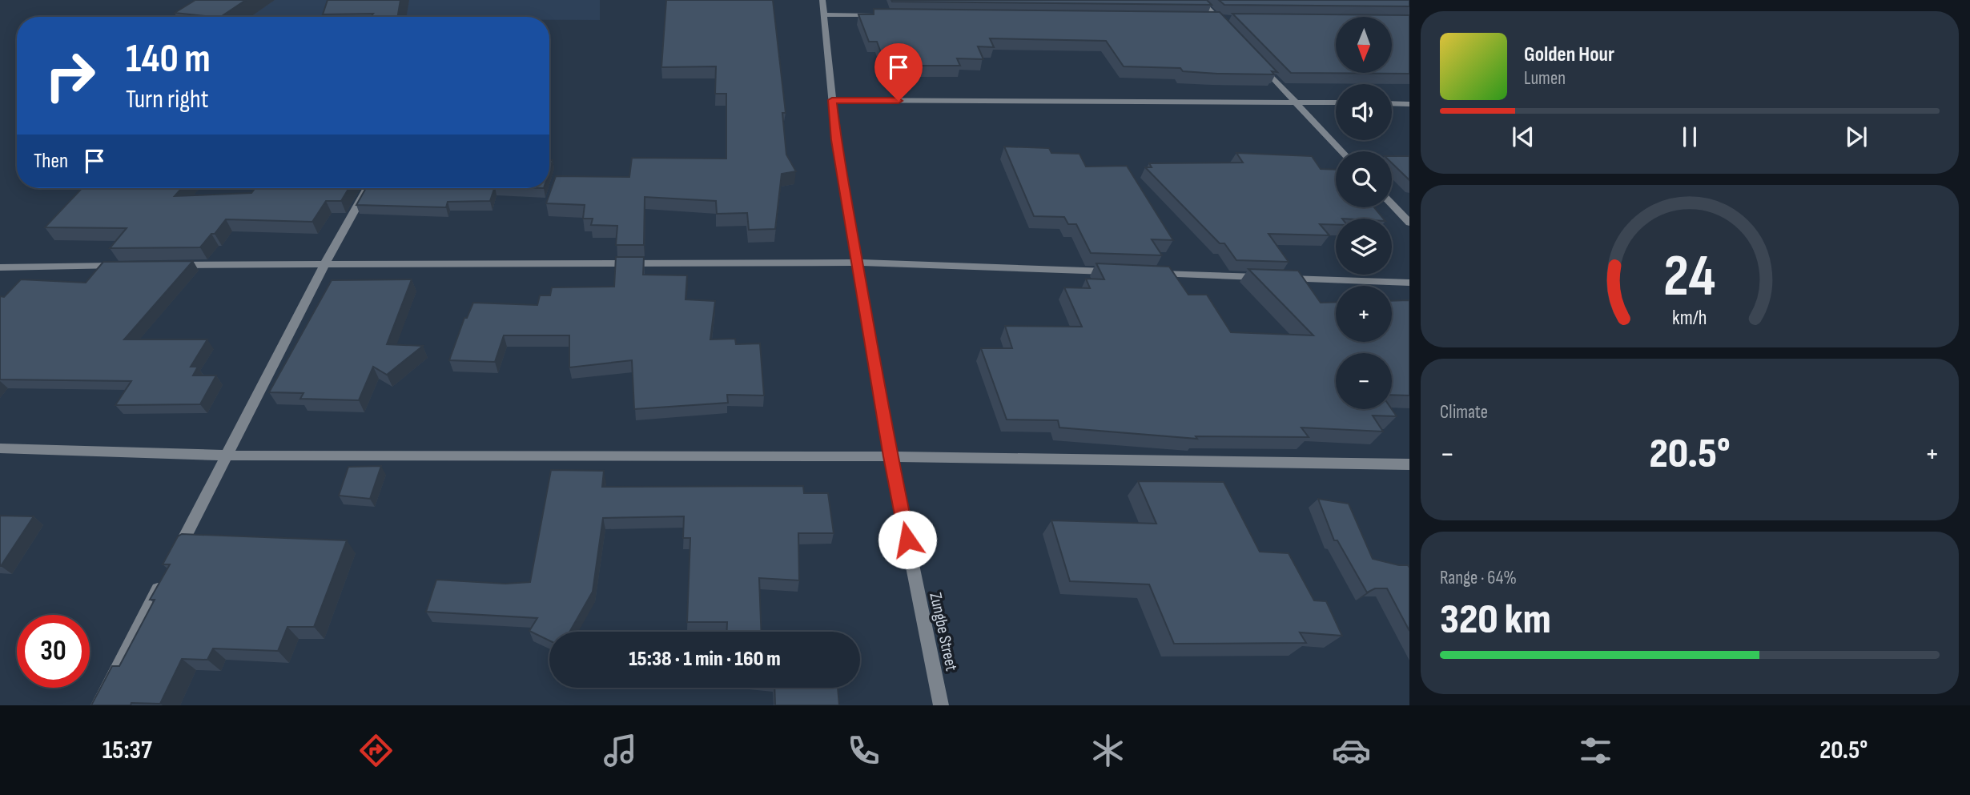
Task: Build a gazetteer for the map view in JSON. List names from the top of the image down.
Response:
{
  "streets": {
    "street": ["Zungbe Street"]
  },
  "north": "bottom",
  "page": {
    "map_buttons": ["+", "−"],
    "turn": ["140 m", "Turn right"],
    "song": ["Golden Hour", "Lumen"],
    "then": "Then",
    "tile": [
      "Climate",
      ["Range · 64%", "320 km"]
    ],
    "heat": ["−", "20.5°", "+"],
    "limit": "30",
    "trip": "15:38 · 1 min · 160 m",
    "tabs": ["15:37", "20.5°"],
    "gauge": ["24", "km/h"]
  }
}
